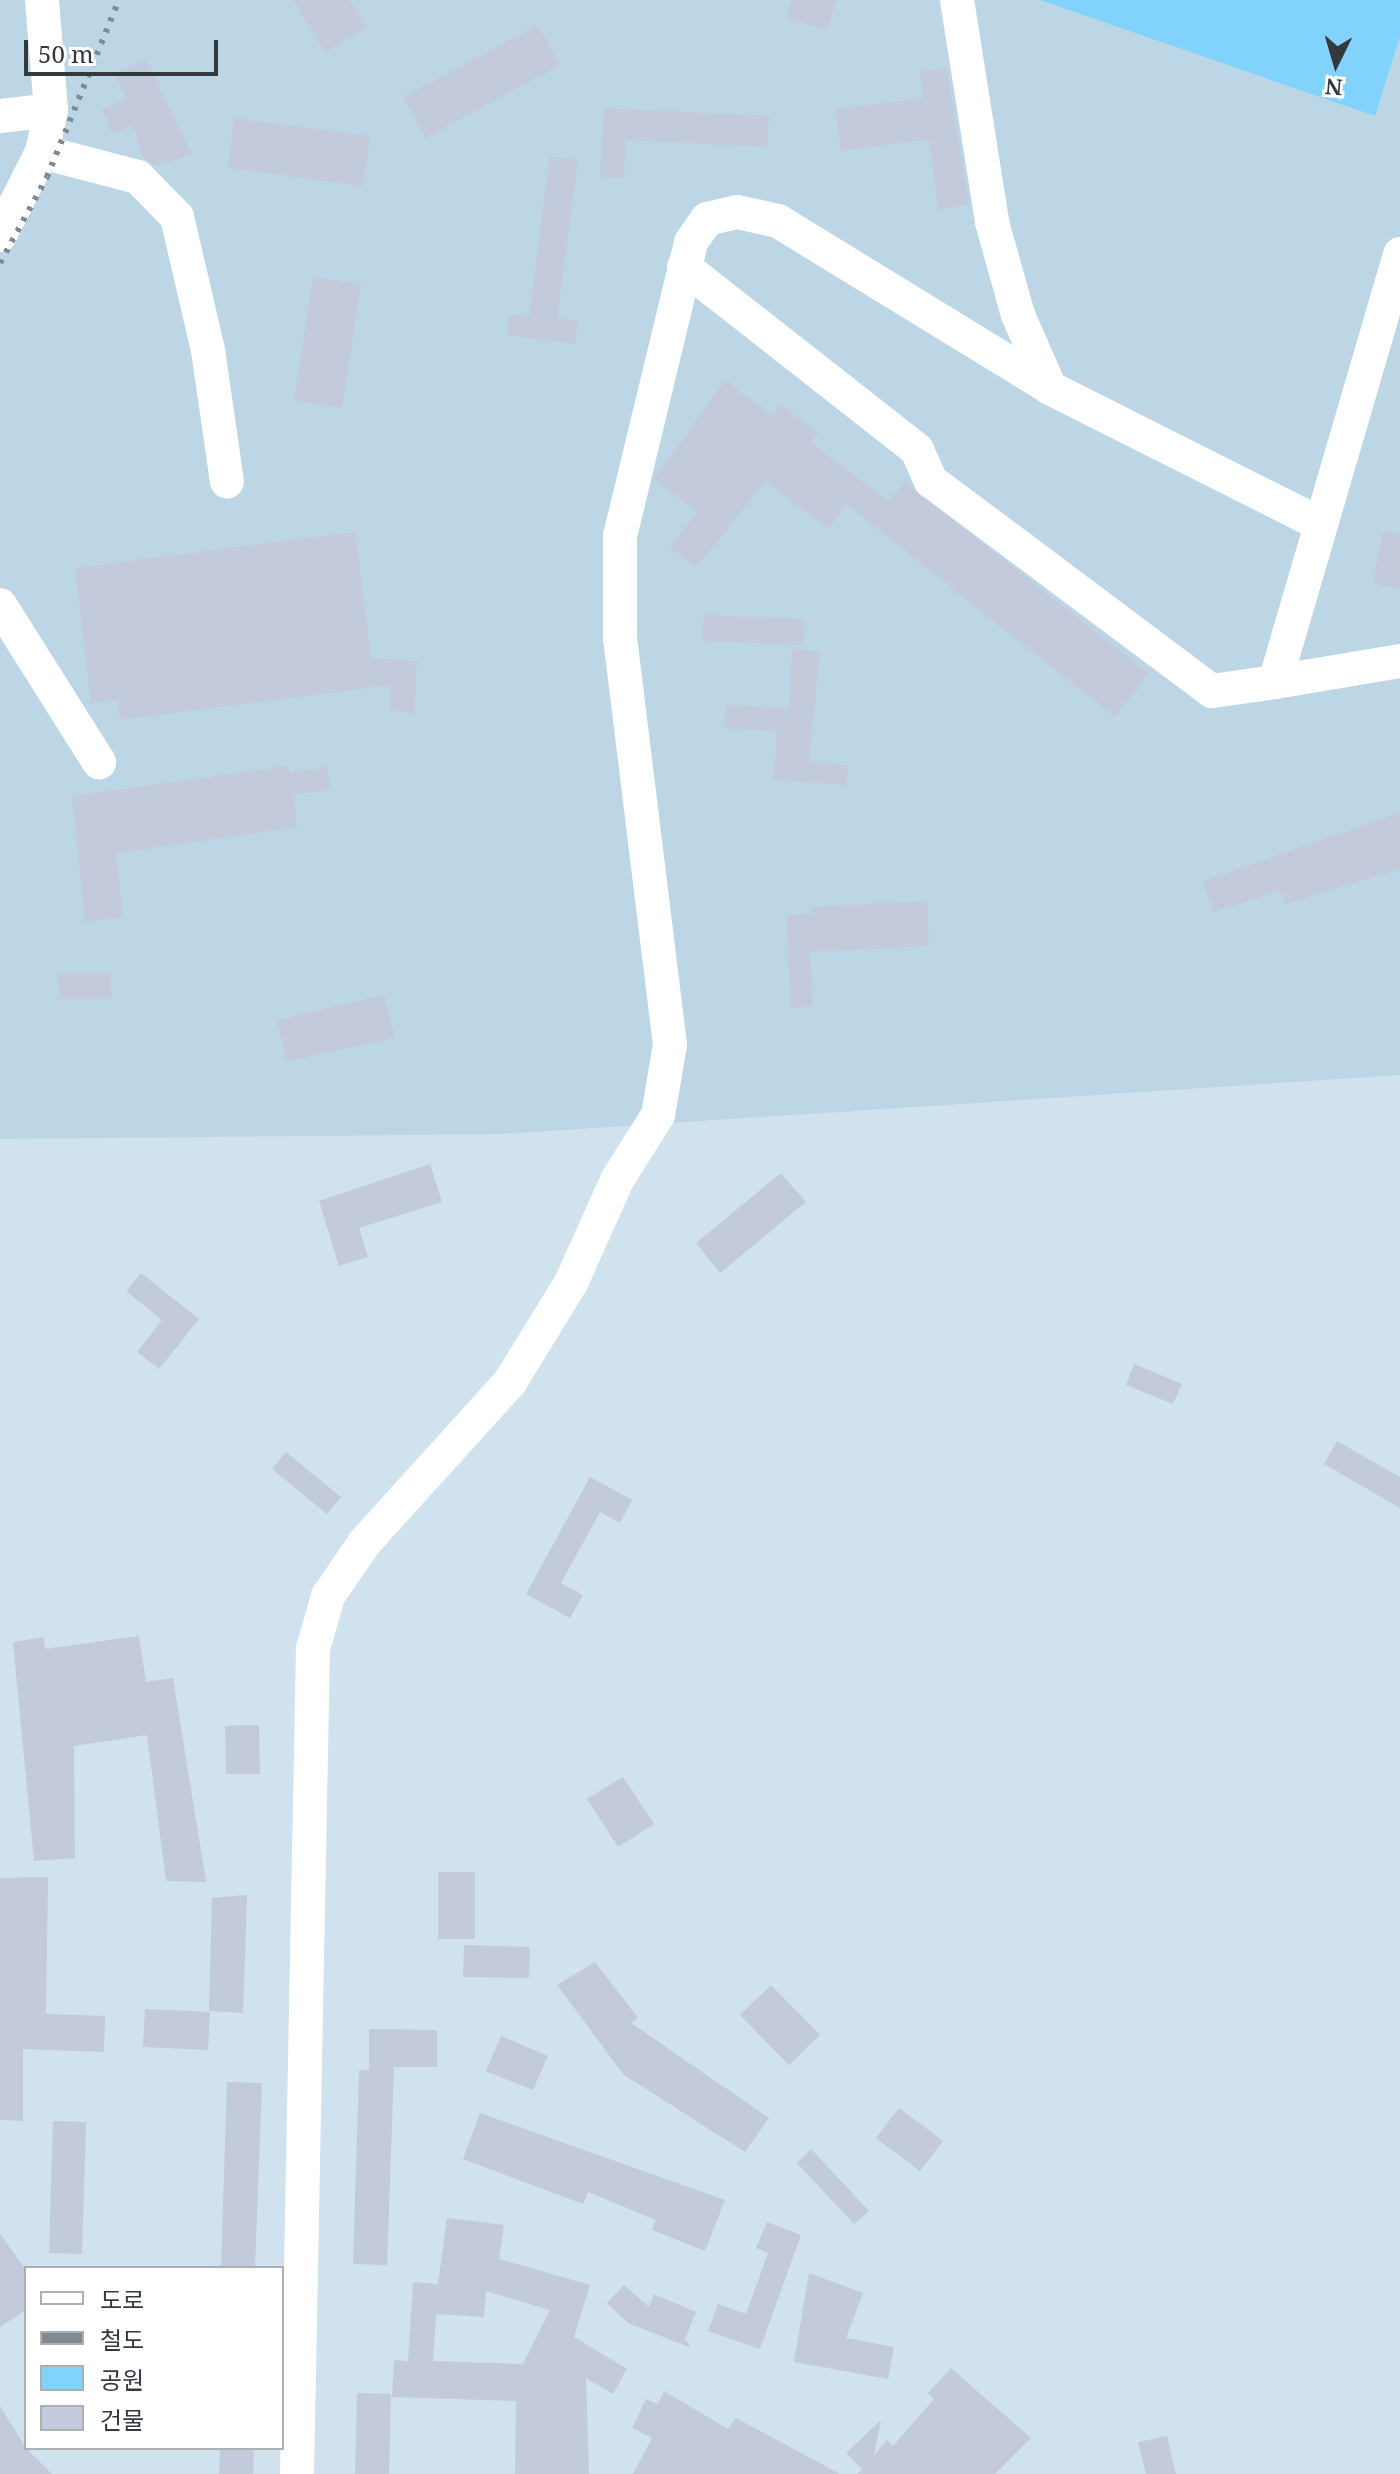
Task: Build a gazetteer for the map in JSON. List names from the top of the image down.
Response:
{
  "legend": [
    "도로",
    "철도",
    "공원",
    "건물"
  ],
  "scale_bar": "50 m",
  "north": "bottom"
}
